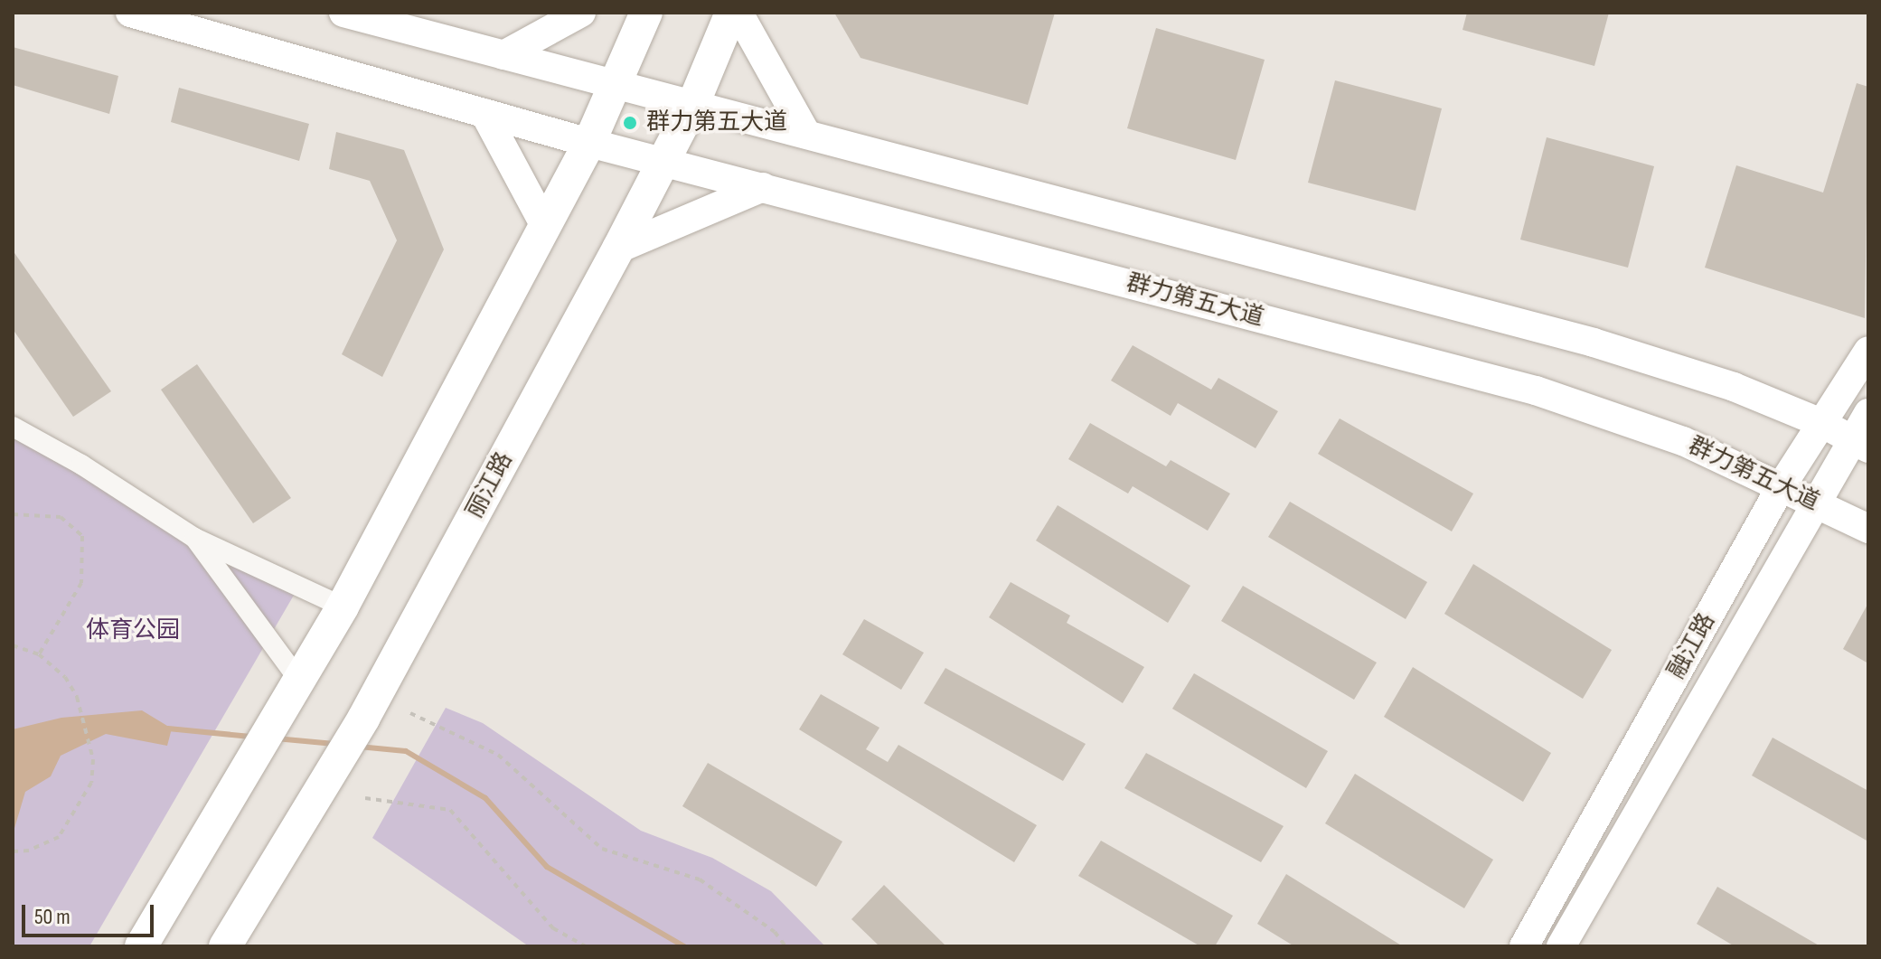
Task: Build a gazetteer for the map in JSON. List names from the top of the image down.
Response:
{
  "streets": {
    "main road": ["群力第五大道", "丽江路", "融江路"]
  },
  "crossings": [
    ["群力第五大道", "丽江路"],
    ["群力第五大道", "融江路"]
  ],
  "parks": ["体育公园"],
  "places": ["群力第五大道"],
  "scale_bar": "50 m"
}
